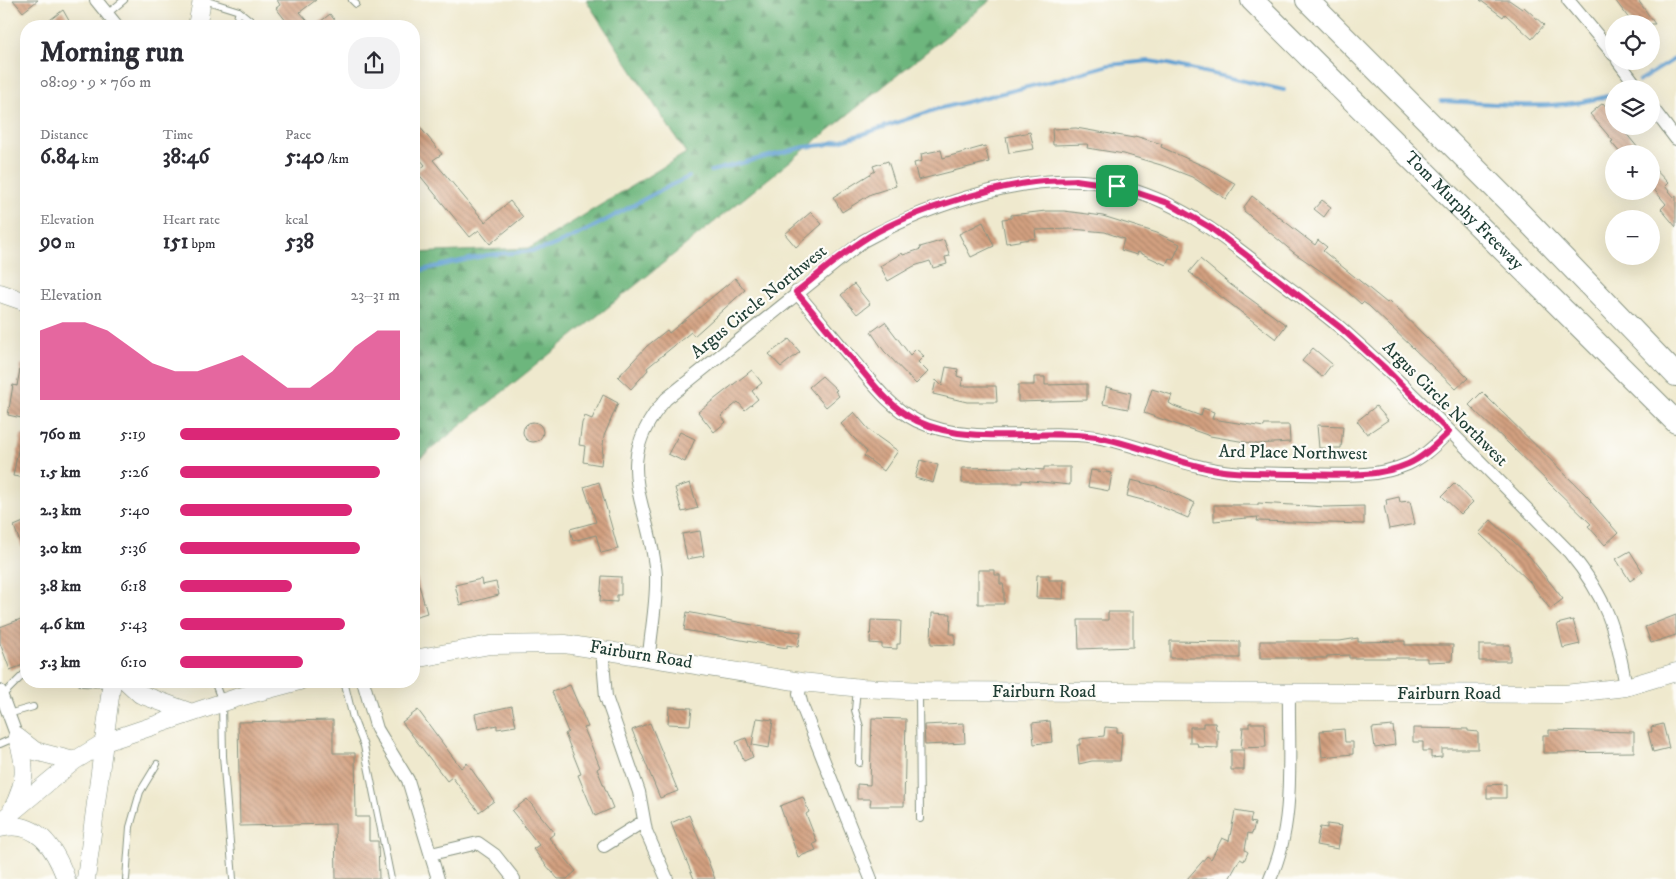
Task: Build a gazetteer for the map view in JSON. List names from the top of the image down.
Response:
{
  "streets": {
    "highway": ["Tom Murphy Freeway"],
    "street": ["Argus Circle Northwest", "Ard Place Northwest", "Fairburn Road"]
  },
  "crossings": [
    ["Argus Circle Northwest", "Ard Place Northwest"],
    ["Argus Circle Northwest", "Fairburn Road"]
  ],
  "page": {
    "map_buttons": ["+", "−"],
    "heading": ["Morning run", "08:09 · 9 × 760 m"],
    "stats": [
      ["Distance", "6.84 km"],
      ["Time", "38:46"],
      ["Pace", "5:40 /km"],
      ["Elevation", "90 m"],
      ["Heart rate", "151 bpm"],
      ["kcal", "538"]
    ],
    "chart": ["Elevation", "23–31 m"],
    "list": [
      {
        "name": "760 m",
        "note": "5:19"
      },
      {
        "name": "1.5 km",
        "note": "5:26"
      },
      {
        "name": "2.3 km",
        "note": "5:40"
      },
      {
        "name": "3.0 km",
        "note": "5:36"
      },
      {
        "name": "3.8 km",
        "note": "6:18"
      },
      {
        "name": "4.6 km",
        "note": "5:43"
      },
      {
        "name": "5.3 km",
        "note": "6:10"
      }
    ]
  }
}
